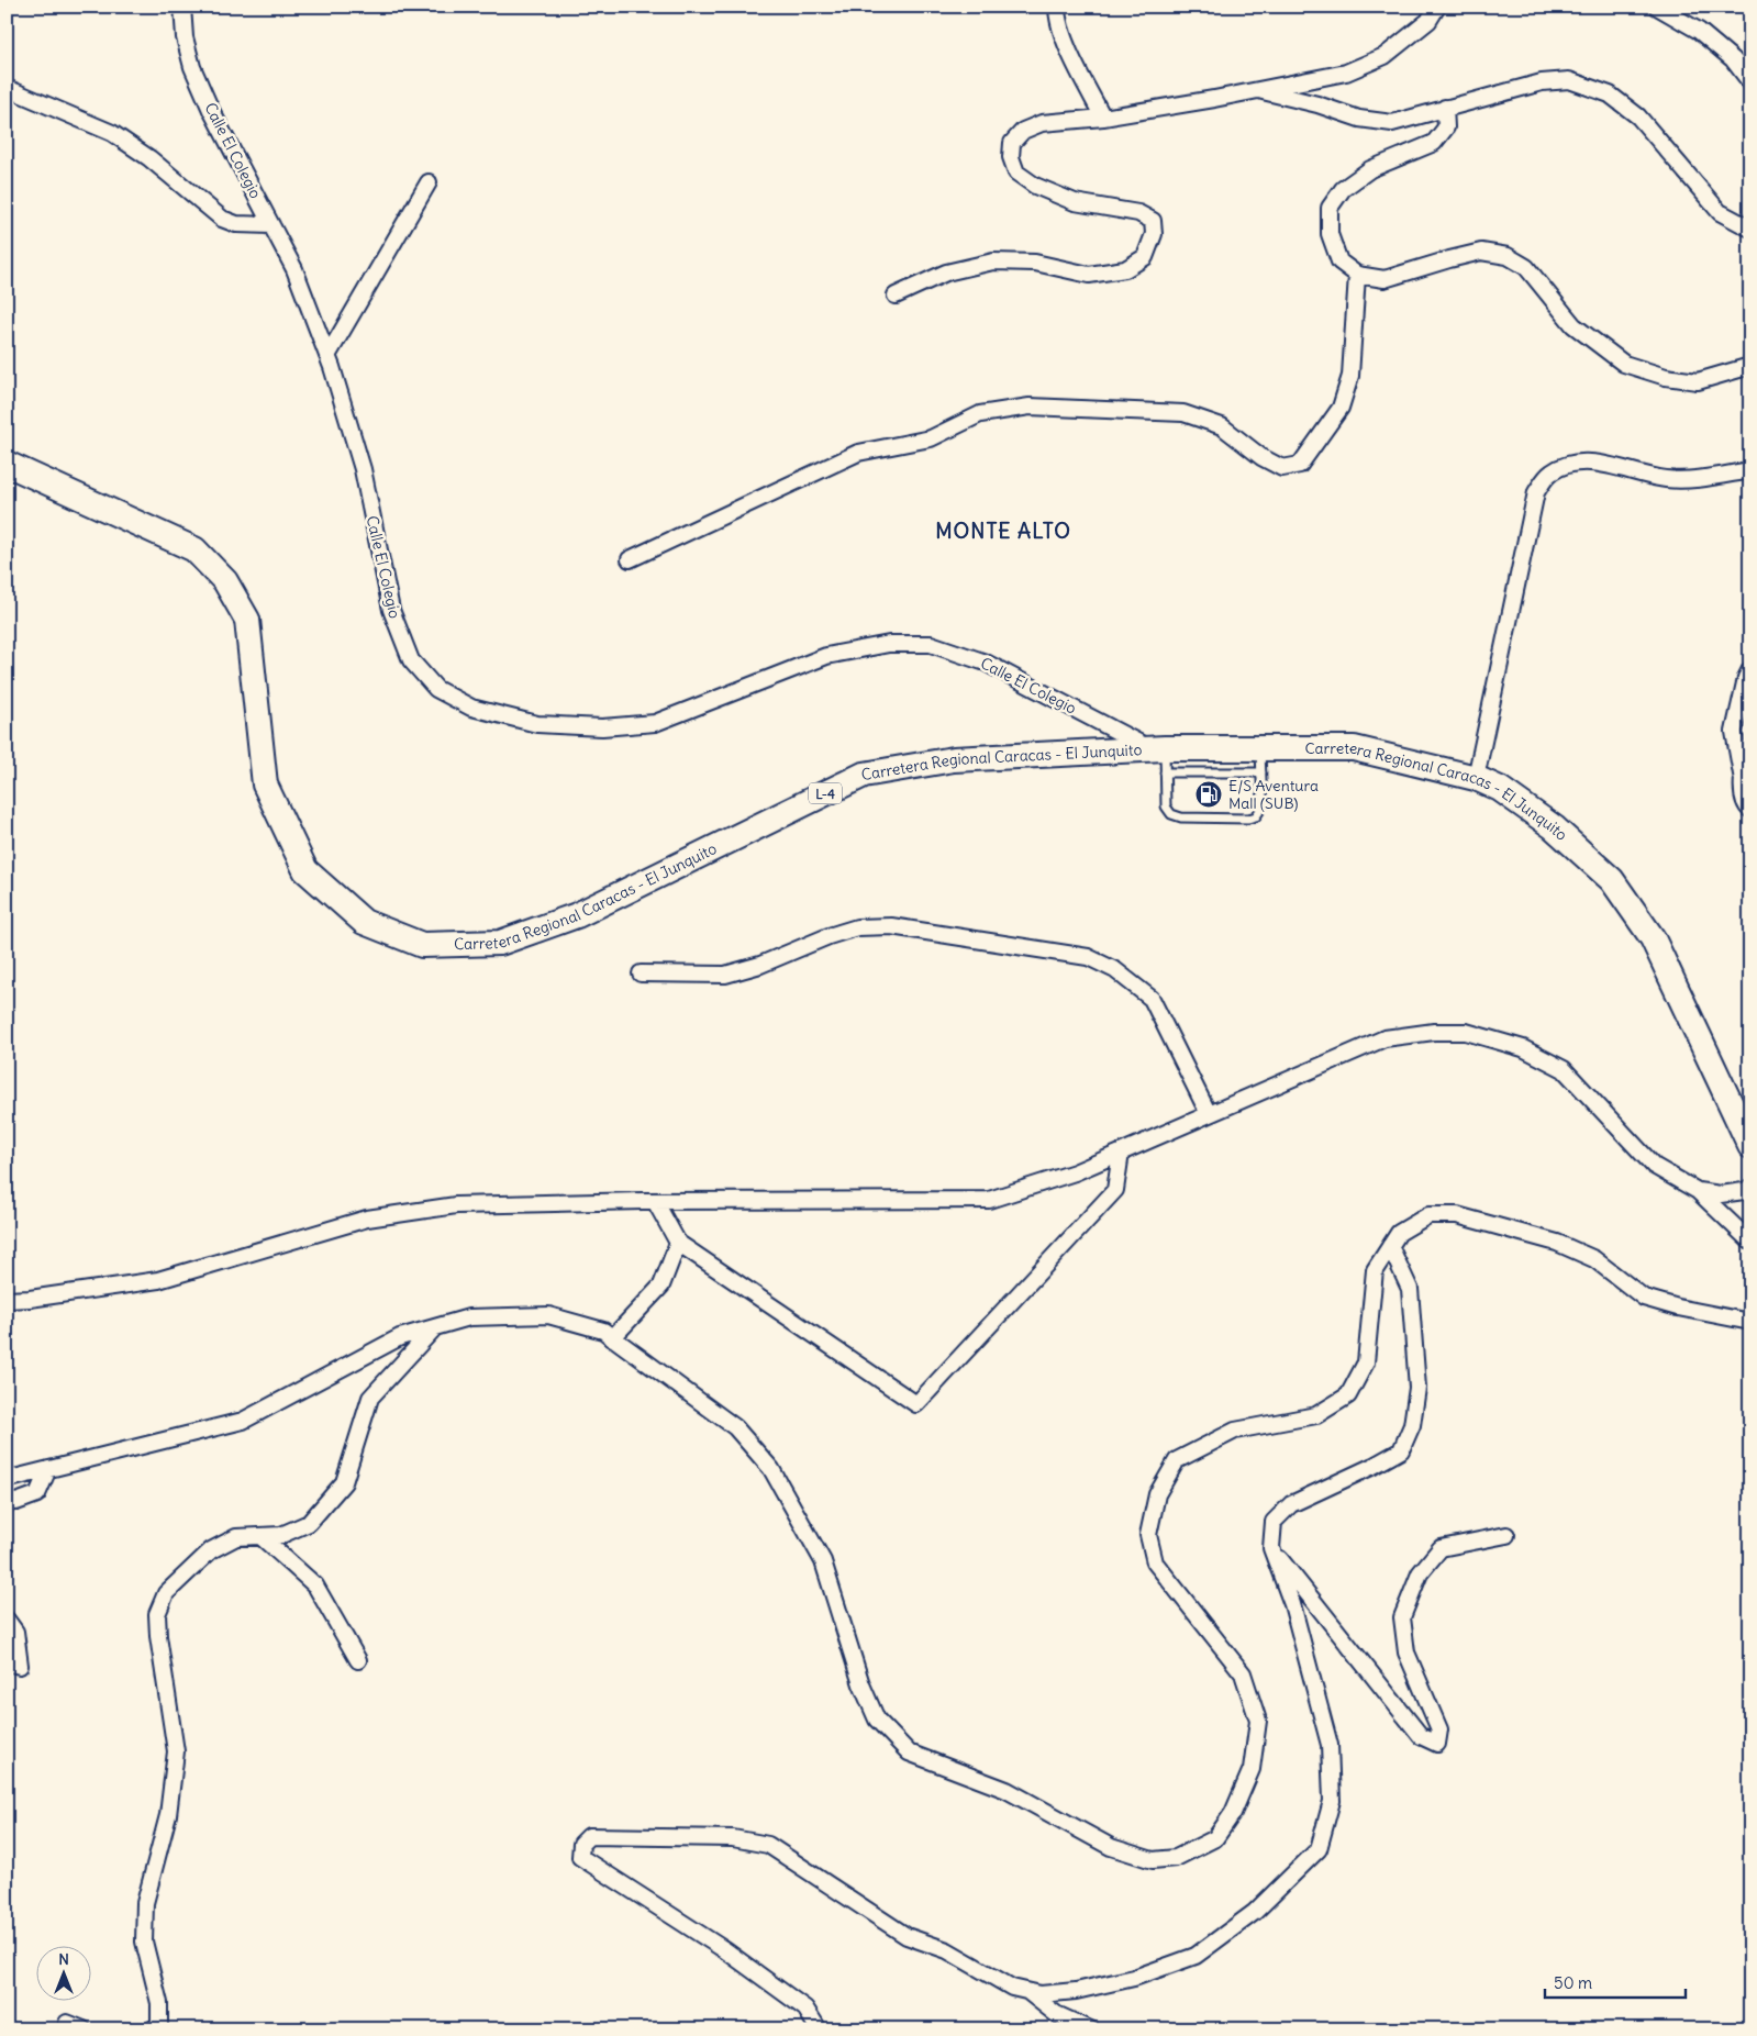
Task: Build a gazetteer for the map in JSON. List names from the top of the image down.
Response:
{
  "streets": {
    "main road": ["Carretera Regional Caracas - El Junquito", "L-4"],
    "street": ["Calle El Colegio"]
  },
  "crossings": [
    ["Calle El Colegio", "Carretera Regional Caracas - El Junquito"]
  ],
  "districts": ["MONTE ALTO"],
  "places": {
    "fuel station": ["E/S Aventura Mall (SUB)"]
  },
  "scale_bar": "50 m",
  "north": "top"
}
